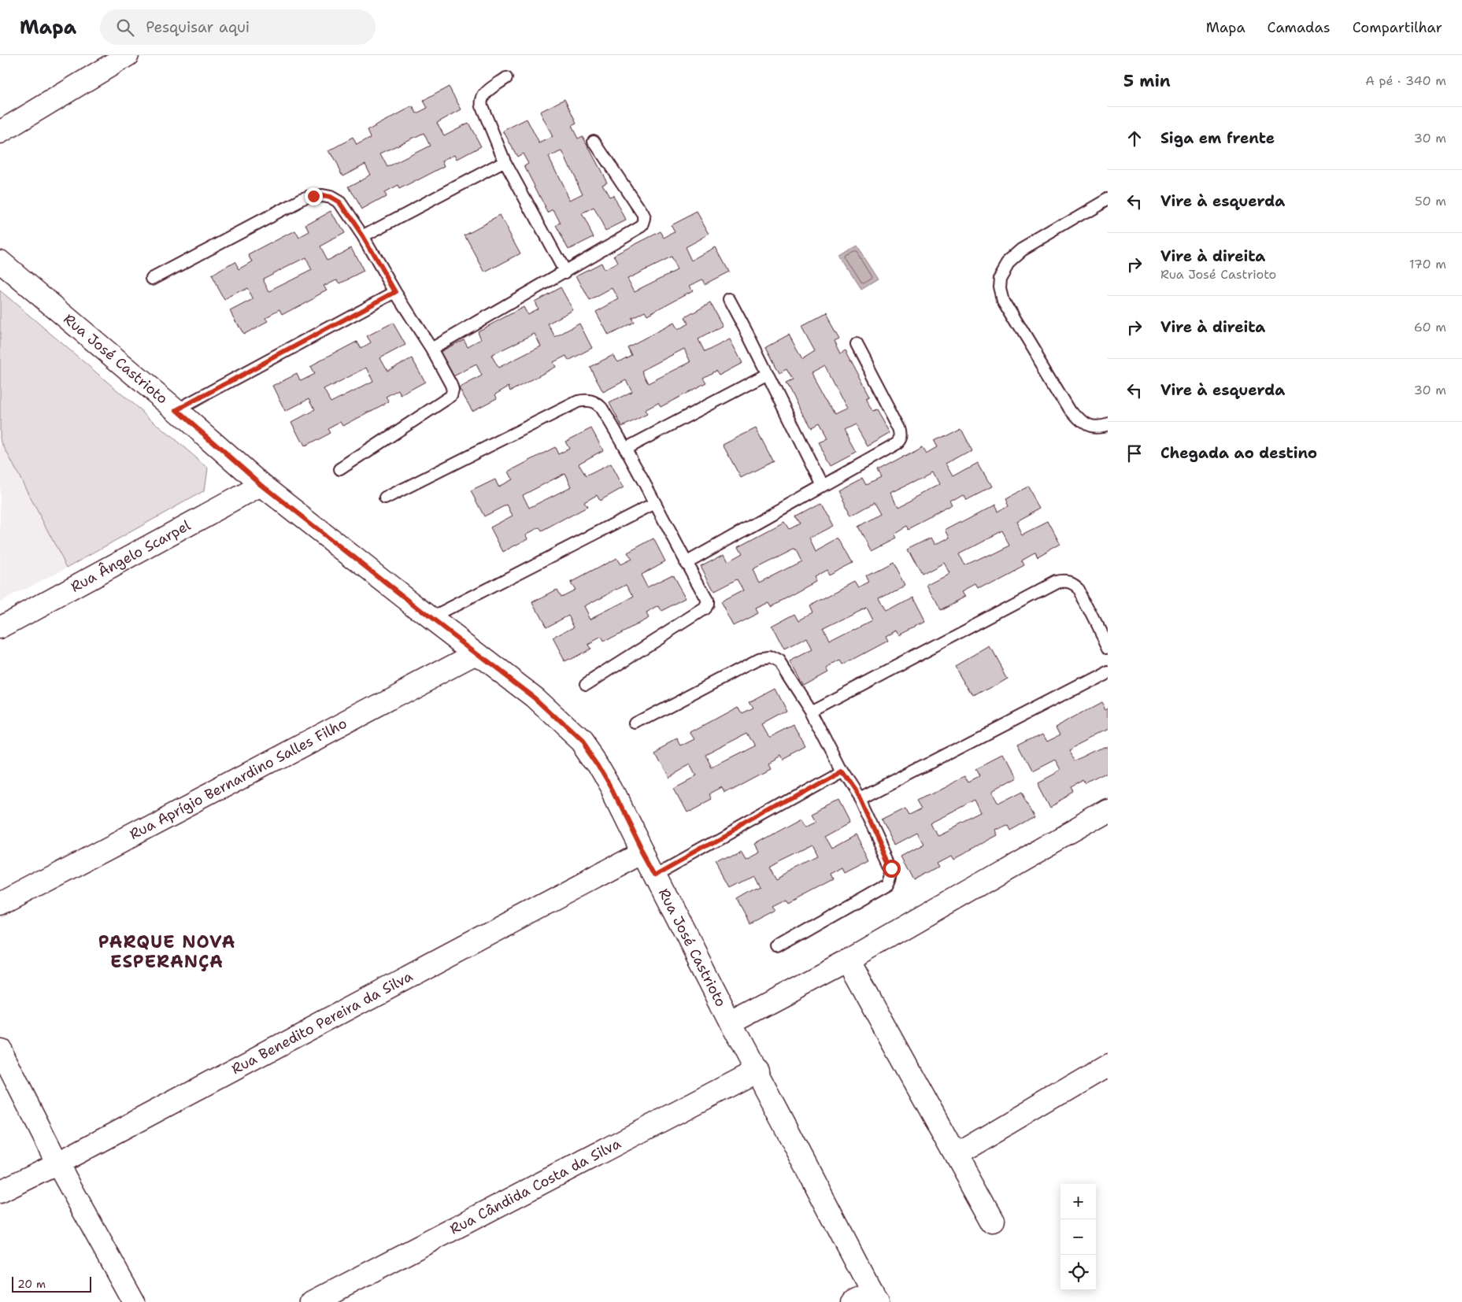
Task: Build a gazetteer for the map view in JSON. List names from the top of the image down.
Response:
{
  "streets": {
    "street": [
      "Rua José Castrioto",
      "Rua Ângelo Scarpel",
      "Rua Aprígio Bernardino Salles Filho",
      "Rua Benedito Pereira da Silva",
      "Rua Cândida Costa da Silva"
    ]
  },
  "crossings": [
    ["Rua José Castrioto", "Rua Ângelo Scarpel"],
    ["Rua José Castrioto", "Rua Aprígio Bernardino Salles Filho"],
    ["Rua José Castrioto", "Rua Benedito Pereira da Silva"],
    ["Rua José Castrioto", "Rua Cândida Costa da Silva"]
  ],
  "districts": ["PARQUE NOVA ESPERANÇA"],
  "scale_bar": "20 m",
  "page": {
    "header": "Mapa",
    "search": "Pesquisar aqui",
    "nav": ["Mapa", "Camadas", "Compartilhar"],
    "heading": ["5 min", "A pé · 340 m"],
    "list": [
      ["Siga em frente", "30 m"],
      ["Vire à esquerda", "50 m"],
      ["Vire à direita", "Rua José Castrioto", "170 m"],
      ["Vire à direita", "60 m"],
      ["Vire à esquerda", "30 m"],
      "Chegada ao destino"
    ],
    "map_buttons": ["+", "−"],
    "scale": "20 m"
  }
}
